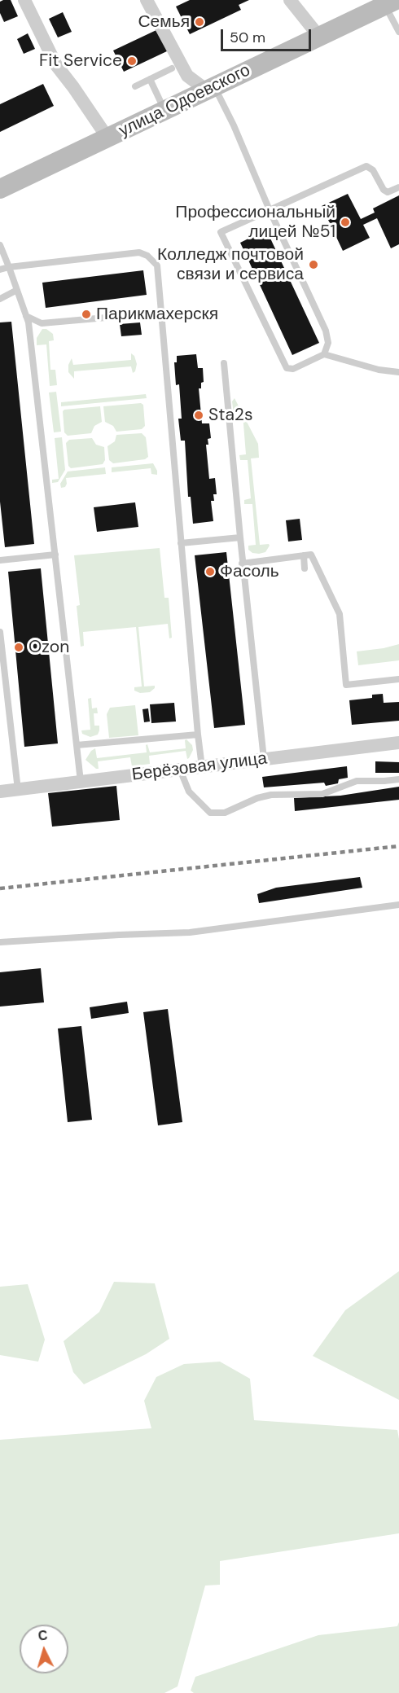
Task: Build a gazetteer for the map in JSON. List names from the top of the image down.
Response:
{
  "streets": {
    "street": ["улица Одоевского", "Берёзовая улица"]
  },
  "places": [
    "Семья",
    "Fit Service",
    "Профессиональный лицей №51",
    "Колледж почтовой связи и сервиса",
    "Парикмахерскя",
    "Sta2s",
    "Фасоль",
    "Ozon"
  ],
  "scale_bar": "50 m",
  "north": "top"
}
